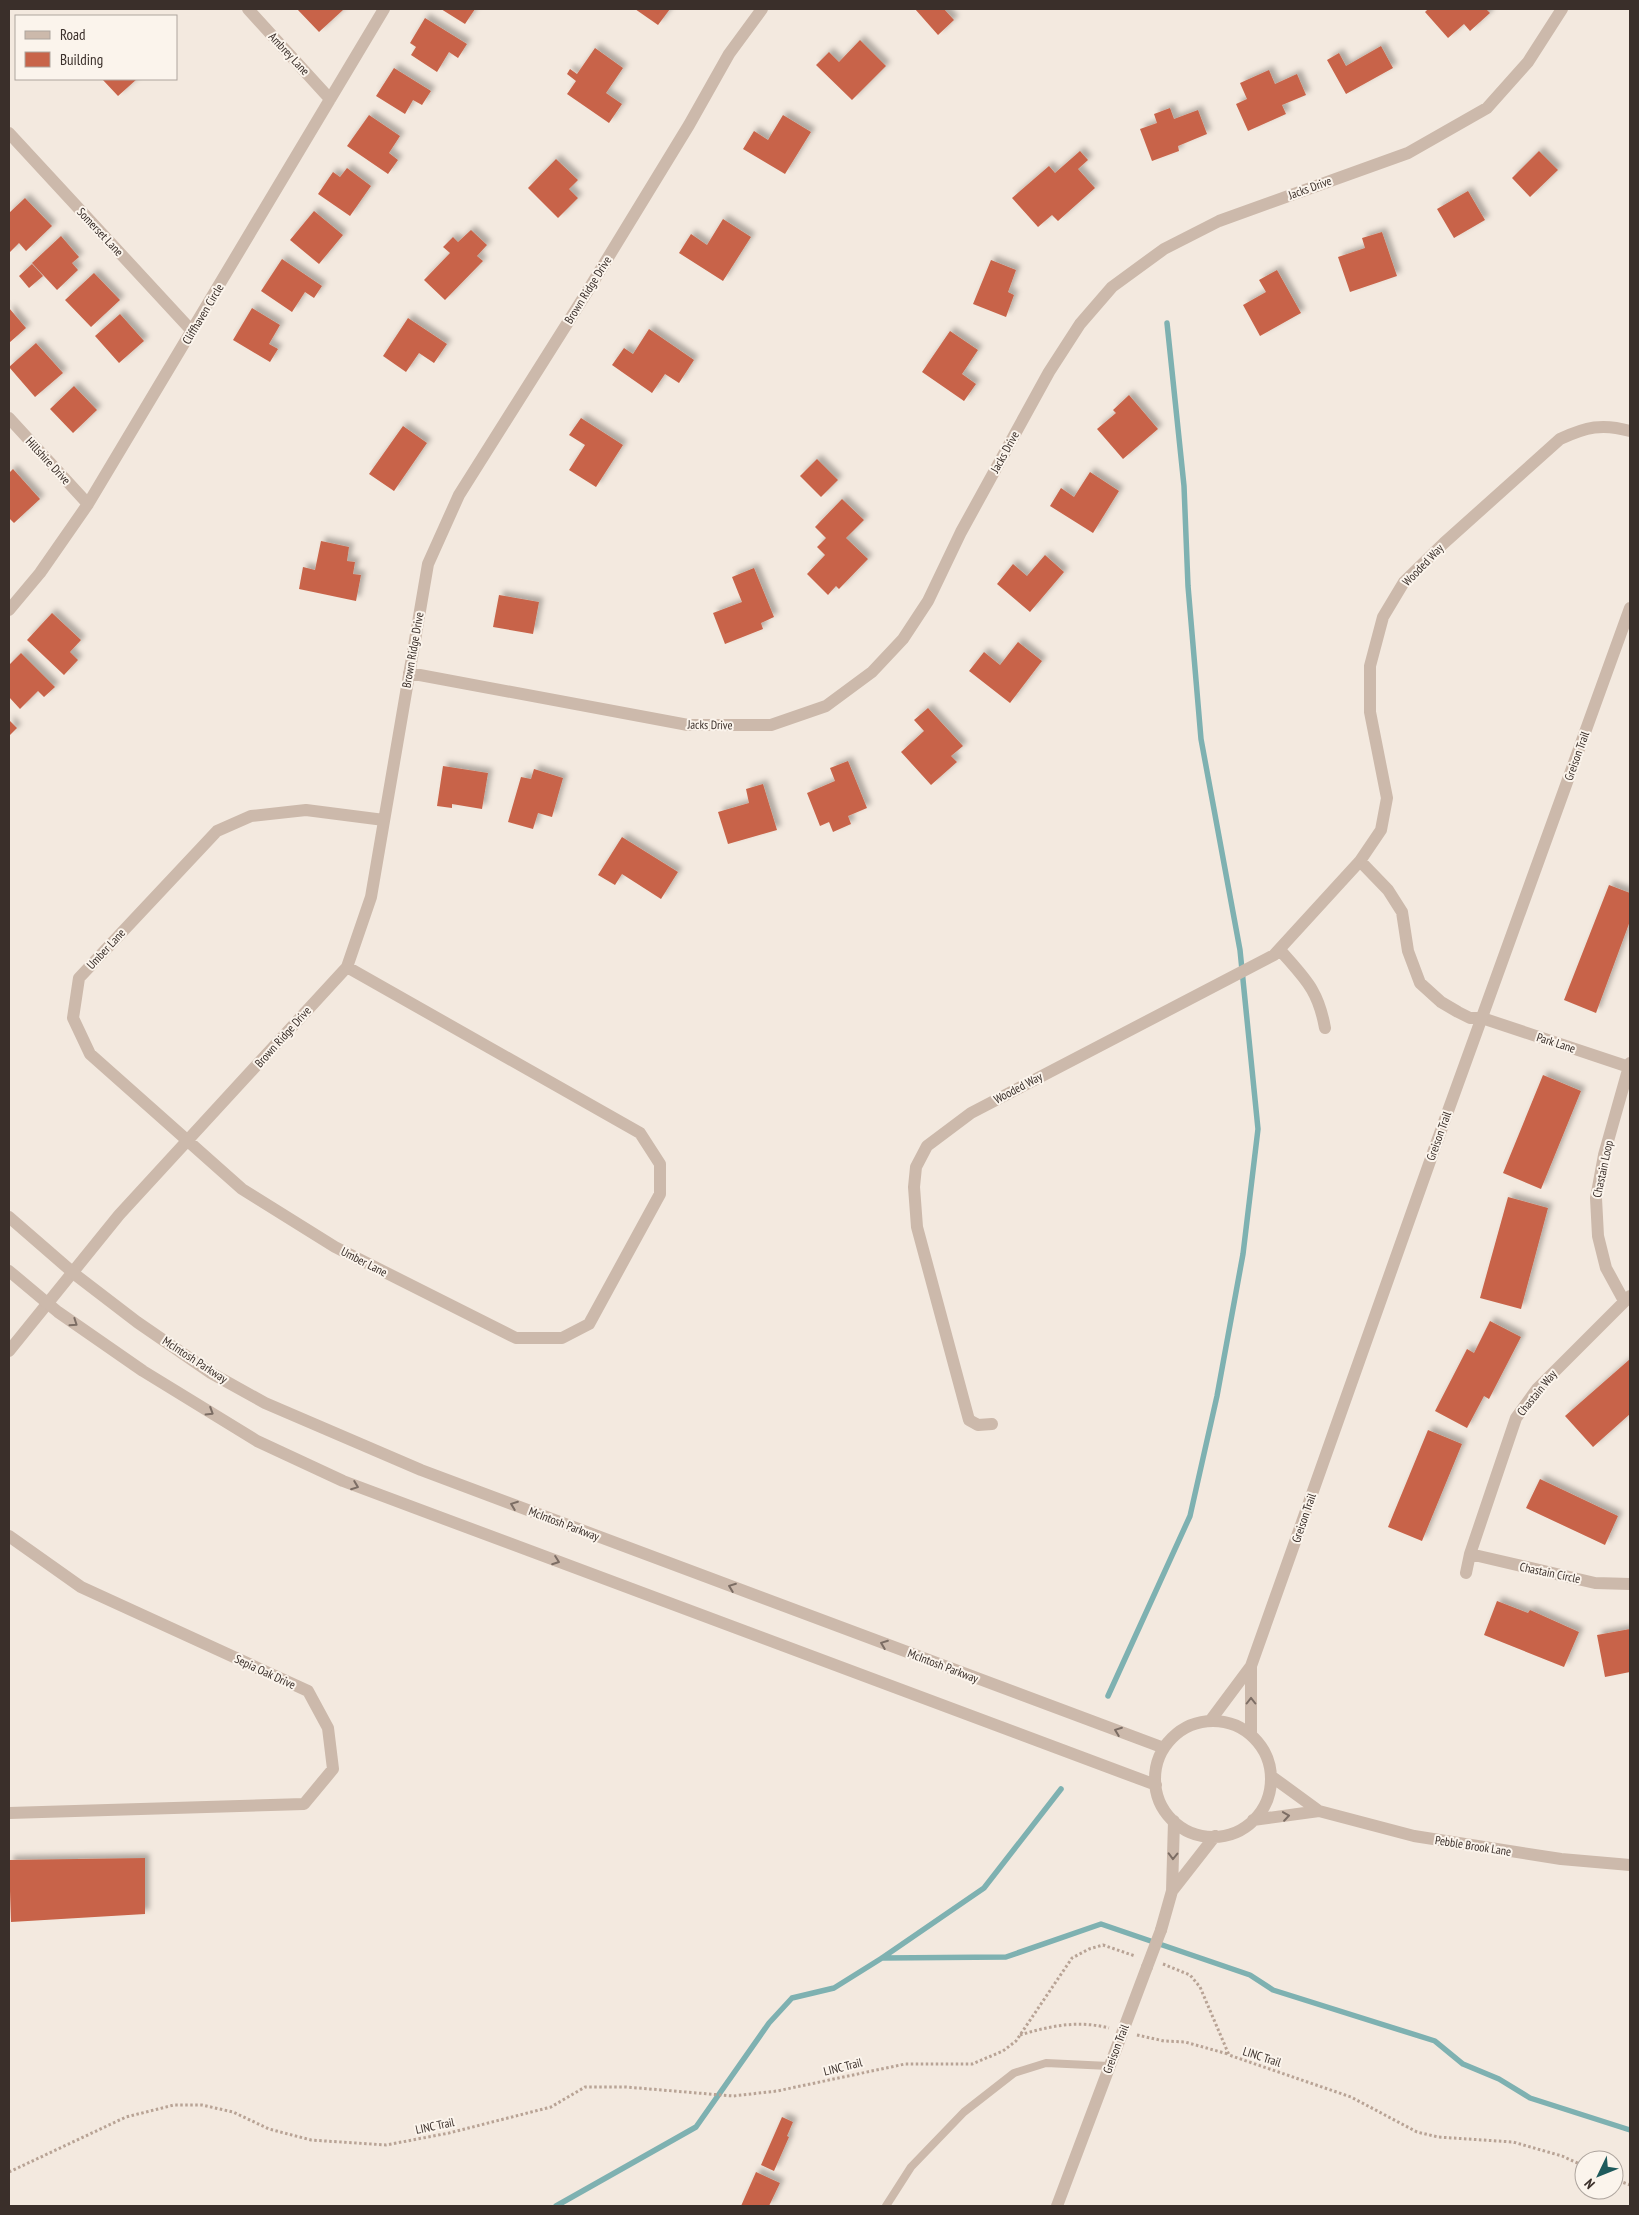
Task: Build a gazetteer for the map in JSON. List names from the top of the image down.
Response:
{
  "streets": {
    "street": [
      "Ambrey Lane",
      "Jacks Drive",
      "Somerset Lane",
      "Brown Ridge Drive",
      "Cliffhaven Circle",
      "Hillshire Drive",
      "Wooded Way",
      "Greison Trail",
      "Umber Lane",
      "Park Lane",
      "Chastain Loop",
      "McIntosh Parkway",
      "Chastain Way",
      "Chastain Circle",
      "Sepia Oak Drive",
      "Pebble Brook Lane"
    ],
    "path": ["LINC Trail"]
  },
  "crossings": [
    ["Ambrey Lane", "Cliffhaven Circle"],
    ["Jacks Drive", "Brown Ridge Drive"],
    ["Somerset Lane", "Cliffhaven Circle"],
    ["Brown Ridge Drive", "Umber Lane"],
    ["Brown Ridge Drive", "McIntosh Parkway"],
    ["Cliffhaven Circle", "Hillshire Drive"],
    ["Greison Trail", "Park Lane"],
    ["Greison Trail", "McIntosh Parkway"],
    ["Greison Trail", "Pebble Brook Lane"],
    ["Greison Trail", "LINC Trail"],
    ["Park Lane", "Chastain Loop"],
    ["Chastain Loop", "Chastain Way"],
    ["McIntosh Parkway", "Pebble Brook Lane"],
    ["Chastain Way", "Chastain Circle"]
  ],
  "legend": ["Road", "Building"],
  "north": "bottom left"
}
